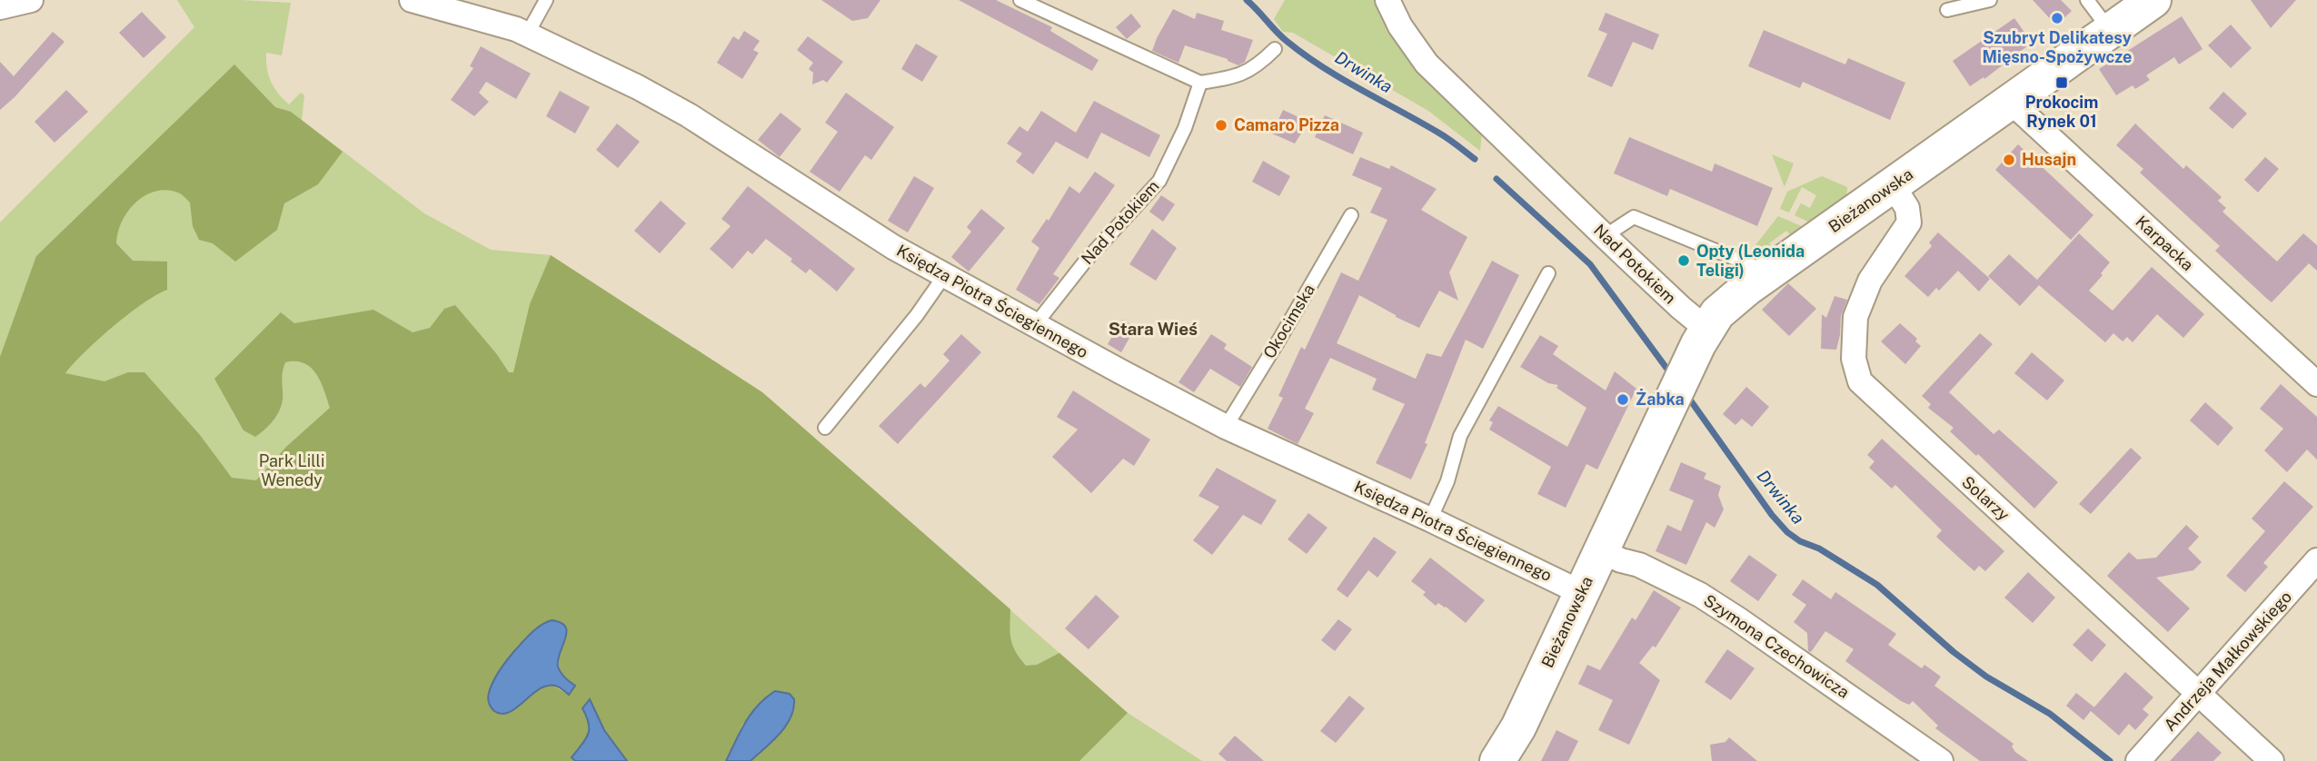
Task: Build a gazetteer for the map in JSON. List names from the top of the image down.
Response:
{
  "streets": {
    "street": [
      "Bieżanowska",
      "Nad Potokiem",
      "Karpacka",
      "Księdza Piotra Ściegiennego",
      "Solarzy",
      "Szymona Czechowicza",
      "Andrzeja Małkowskiego"
    ],
    "lane": ["Okocimska"]
  },
  "crossings": [
    ["Bieżanowska", "Nad Potokiem"],
    ["Bieżanowska", "Karpacka"],
    ["Bieżanowska", "Księdza Piotra Ściegiennego"],
    ["Bieżanowska", "Solarzy"],
    ["Bieżanowska", "Szymona Czechowicza"],
    ["Nad Potokiem", "Księdza Piotra Ściegiennego"],
    ["Księdza Piotra Ściegiennego", "Okocimska"],
    ["Solarzy", "Andrzeja Małkowskiego"]
  ],
  "districts": ["Stara Wieś"],
  "water": ["Drwinka"],
  "parks": ["Park Lilli Wenedy"],
  "places": {
    "other": [
      "Szubryt Delikatesy Mięsno-Spożywcze",
      "Camaro Pizza",
      "Husajn",
      "Opty (Leonida Teligi)",
      "Żabka"
    ],
    "transit": ["Prokocim Rynek 01"]
  }
}
